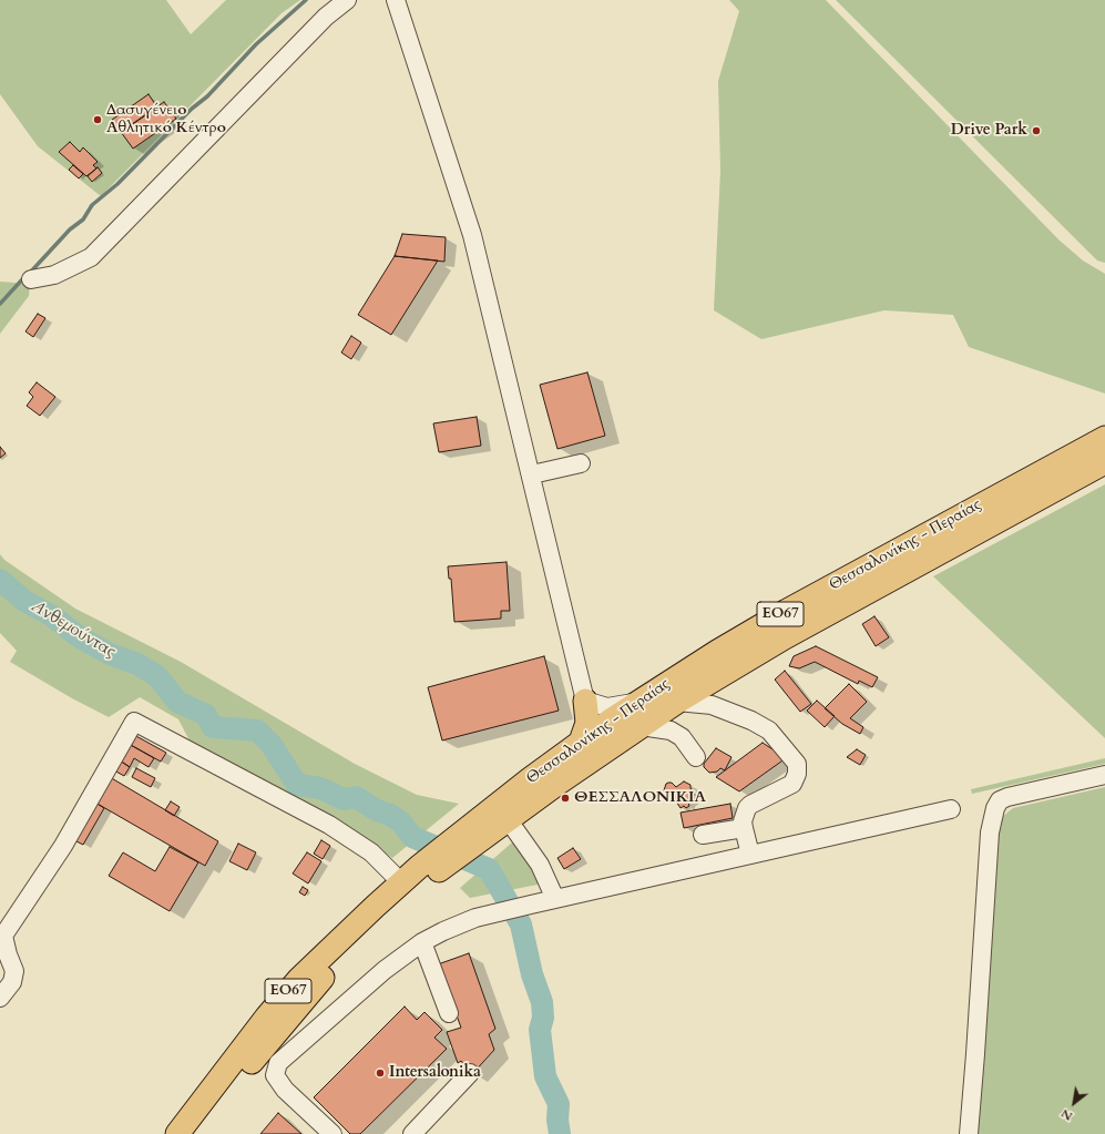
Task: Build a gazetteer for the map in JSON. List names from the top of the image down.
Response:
{
  "streets": {
    "main road": ["Θεσσαλονίκης - Περαίας", "ΕΟ67"]
  },
  "water": ["Ανθεμούντας"],
  "places": [
    "Δασυγένειο Αθλητικό Κέντρο",
    "Drive Park",
    "ΘΕΣΣΑΛΟΝΙΚΙΑ",
    "Intersalonika"
  ],
  "north": "bottom left"
}
